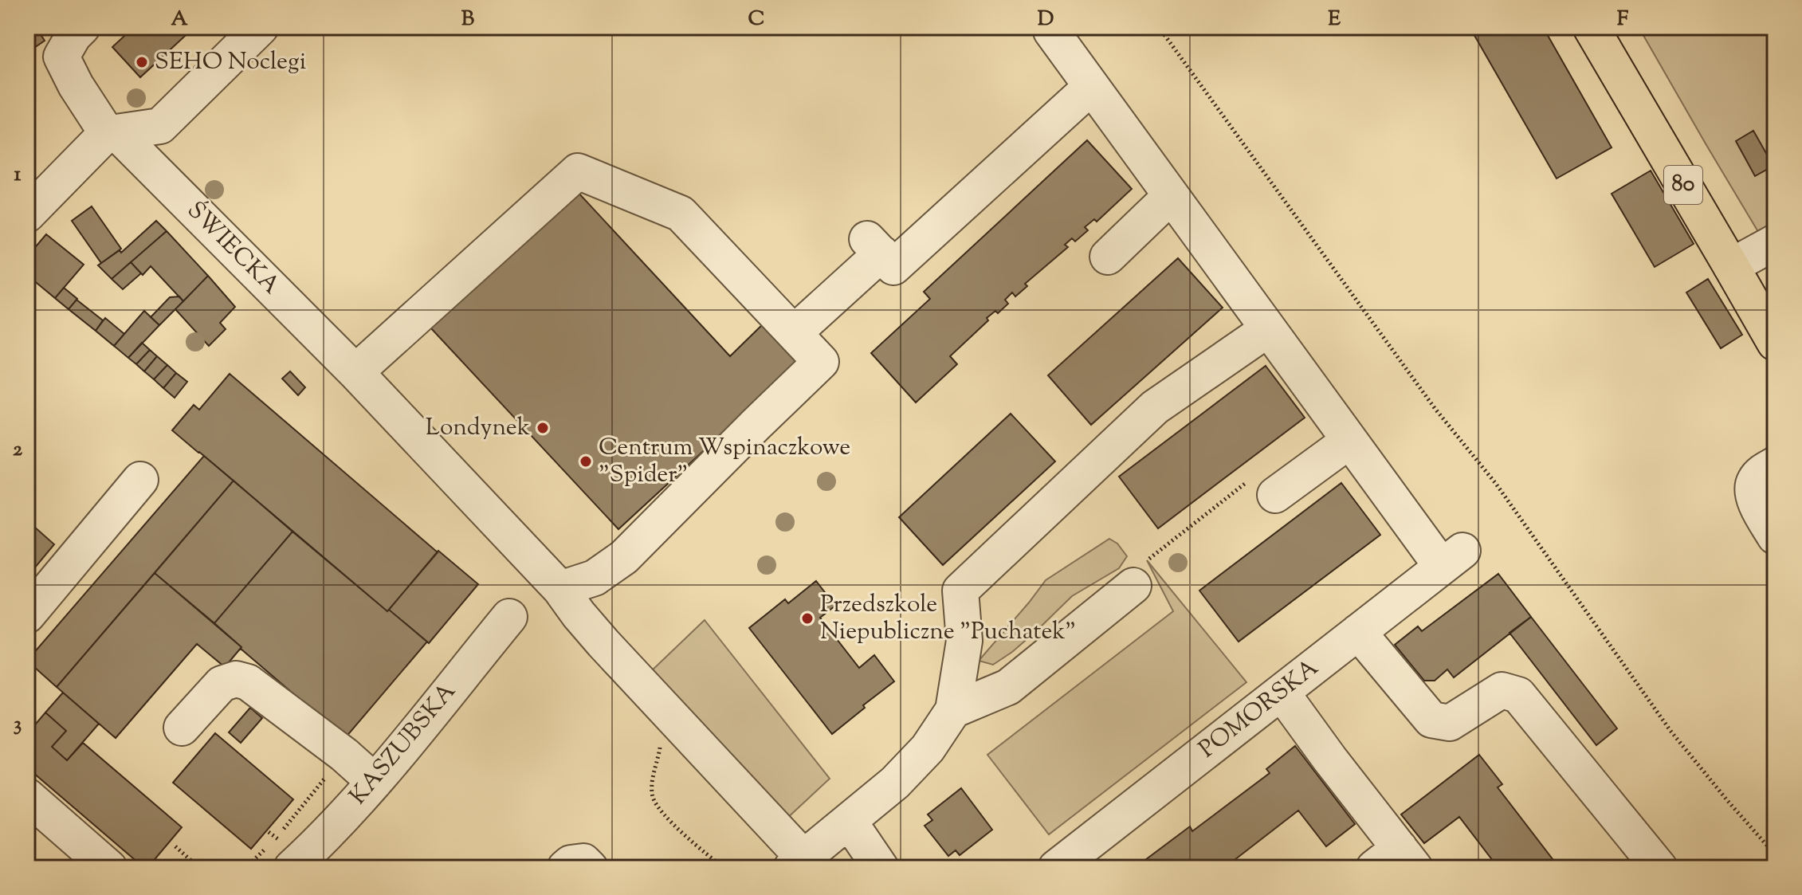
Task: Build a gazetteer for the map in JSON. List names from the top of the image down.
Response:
{
  "streets": {
    "main road": ["80"],
    "street": ["ŚWIECKA", "POMORSKA", "KASZUBSKA"]
  },
  "places": [
    "SEHO Noclegi",
    "Londynek",
    "Centrum Wspinaczkowe \"Spider\"",
    "Przedszkole Niepubliczne \"Puchatek\""
  ],
  "grid": {
    "columns": [
      "A",
      "B",
      "C",
      "D",
      "E",
      "F"
    ],
    "rows": ["1", "2", "3"]
  }
}
